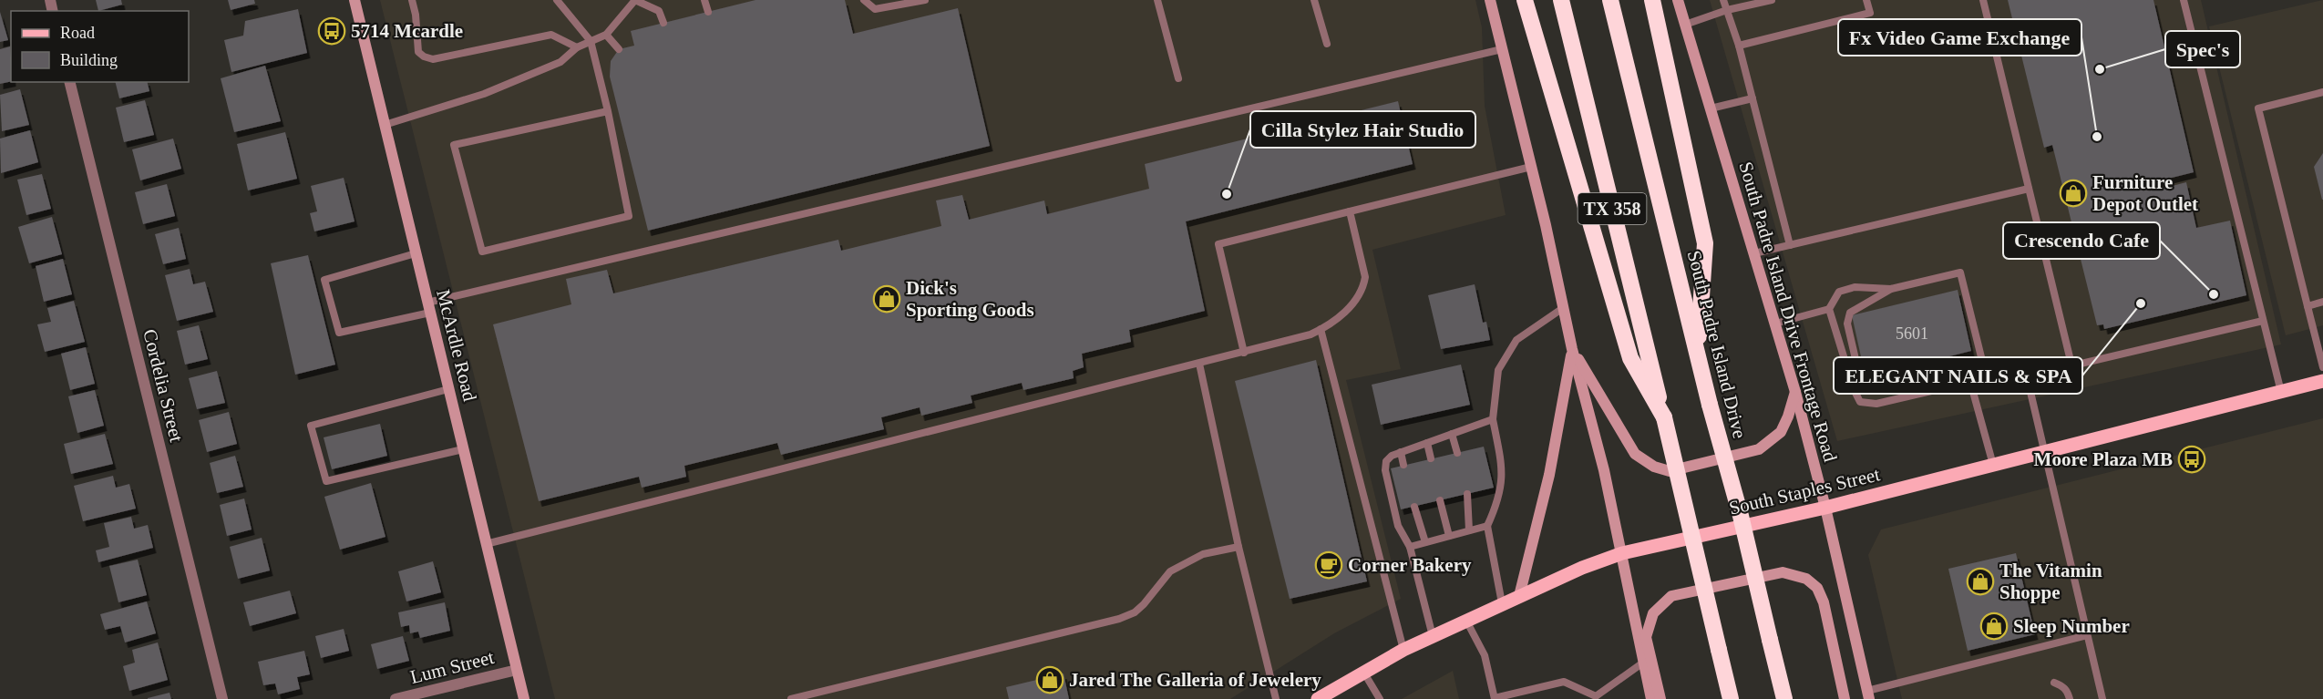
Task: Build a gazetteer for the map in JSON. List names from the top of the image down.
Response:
{
  "streets": {
    "highway": ["TX 358", "South Padre Island Drive"],
    "main road": ["South Padre Island Drive Frontage Road", "McArdle Road", "South Staples Street"],
    "street": ["Cordelia Street", "Lum Street"]
  },
  "crossings": [
    ["South Padre Island Drive Frontage Road", "South Staples Street"],
    ["McArdle Road", "Lum Street"]
  ],
  "places": {
    "bus stop": ["5714 Mcardle", "Moore Plaza MB"],
    "other": [
      "Spec's",
      "Fx Video Game Exchange",
      "Cilla Stylez Hair Studio",
      "Crescendo Cafe",
      "ELEGANT NAILS & SPA"
    ],
    "shop": [
      "Furniture Depot Outlet",
      "Dick's Sporting Goods",
      "The Vitamin Shoppe",
      "Sleep Number",
      "Jared The Galleria of Jewelery"
    ],
    "cafe": ["Corner Bakery"]
  },
  "house_numbers": ["5601"],
  "legend": ["Road", "Building"]
}
